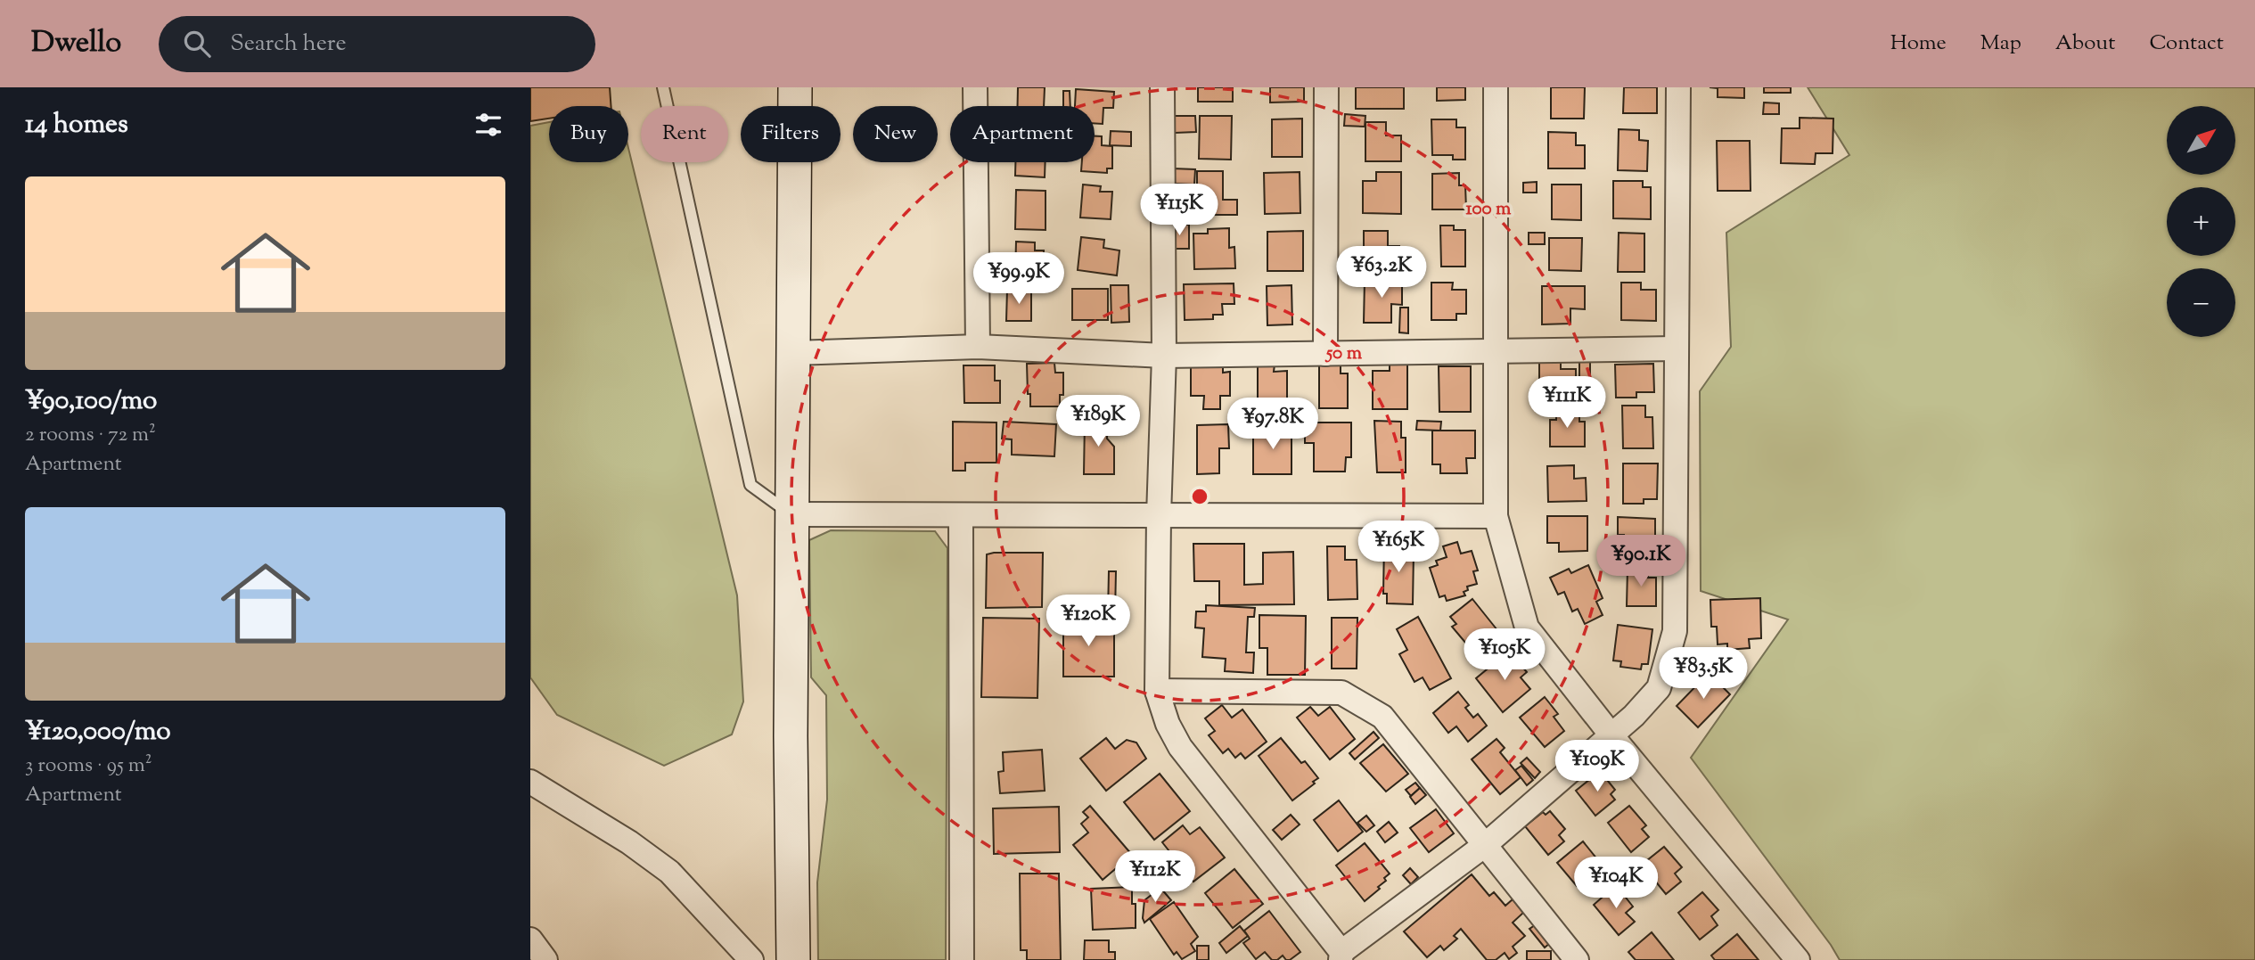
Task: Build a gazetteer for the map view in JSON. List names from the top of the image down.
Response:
{
  "north": "top right",
  "page": {
    "header": "Dwello",
    "search": "Search here",
    "nav": [
      "Home",
      "Map",
      "About",
      "Contact"
    ],
    "heading": "14 homes",
    "map_buttons": ["+", "−"],
    "chip": [
      "Buy",
      "Rent",
      "Filters",
      "New",
      "Apartment"
    ],
    "list": [
      {
        "name": "¥90,100/mo",
        "note": "2 rooms · 72 m² · Apartment"
      },
      {
        "name": "¥120,000/mo",
        "note": "3 rooms · 95 m² · Apartment"
      }
    ],
    "price": [
      "¥115K",
      "¥63.2K",
      "¥99.9K",
      "¥111K",
      "¥189K",
      "¥97.8K",
      "¥165K",
      "¥90.1K",
      "¥120K",
      "¥105K",
      "¥83.5K",
      "¥109K",
      "¥112K",
      "¥104K"
    ]
  },
  "rings": ["100 m", "50 m"]
}
